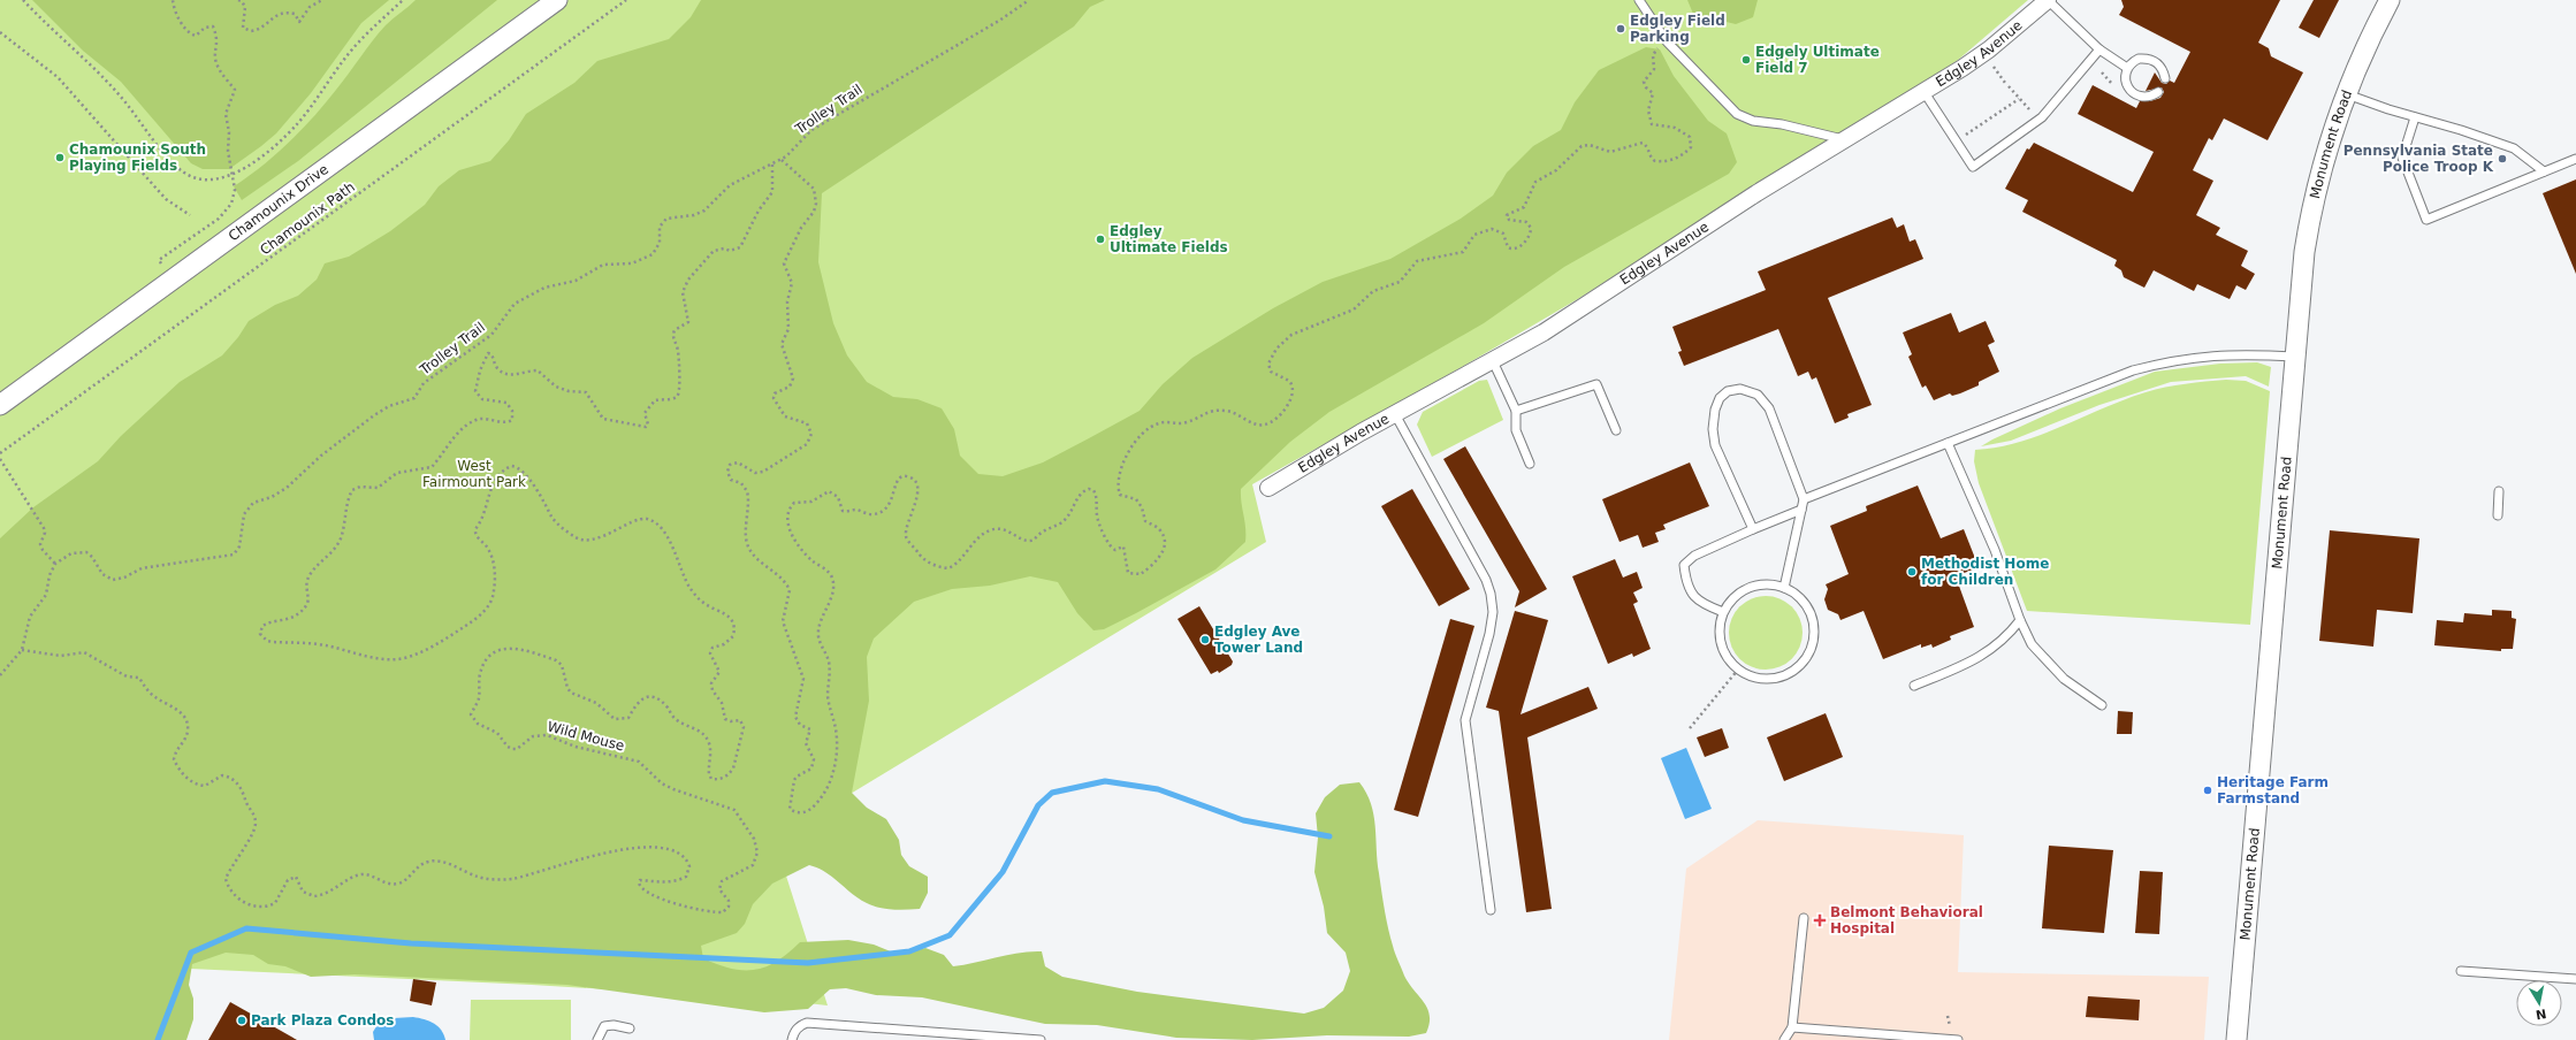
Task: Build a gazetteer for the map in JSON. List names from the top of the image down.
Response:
{
  "streets": {
    "street": ["Edgley Avenue", "Monument Road", "Chamounix Drive"],
    "path": ["Trolley Trail", "Chamounix Path", "Wild Mouse"]
  },
  "crossings": [
    ["Trolley Trail", "Wild Mouse"]
  ],
  "parks": ["West Fairmount Park"],
  "places": {
    "other": [
      "Edgley Field Parking",
      "Edgely Ultimate Field 7",
      "Chamounix South Playing Fields",
      "Pennsylvania State Police Troop K",
      "Edgley Ultimate Fields",
      "Methodist Home for Children",
      "Edgley Ave Tower Land",
      "Heritage Farm Farmstand",
      "Park Plaza Condos"
    ],
    "health": ["Belmont Behavioral Hospital"]
  },
  "north": "bottom"
}
